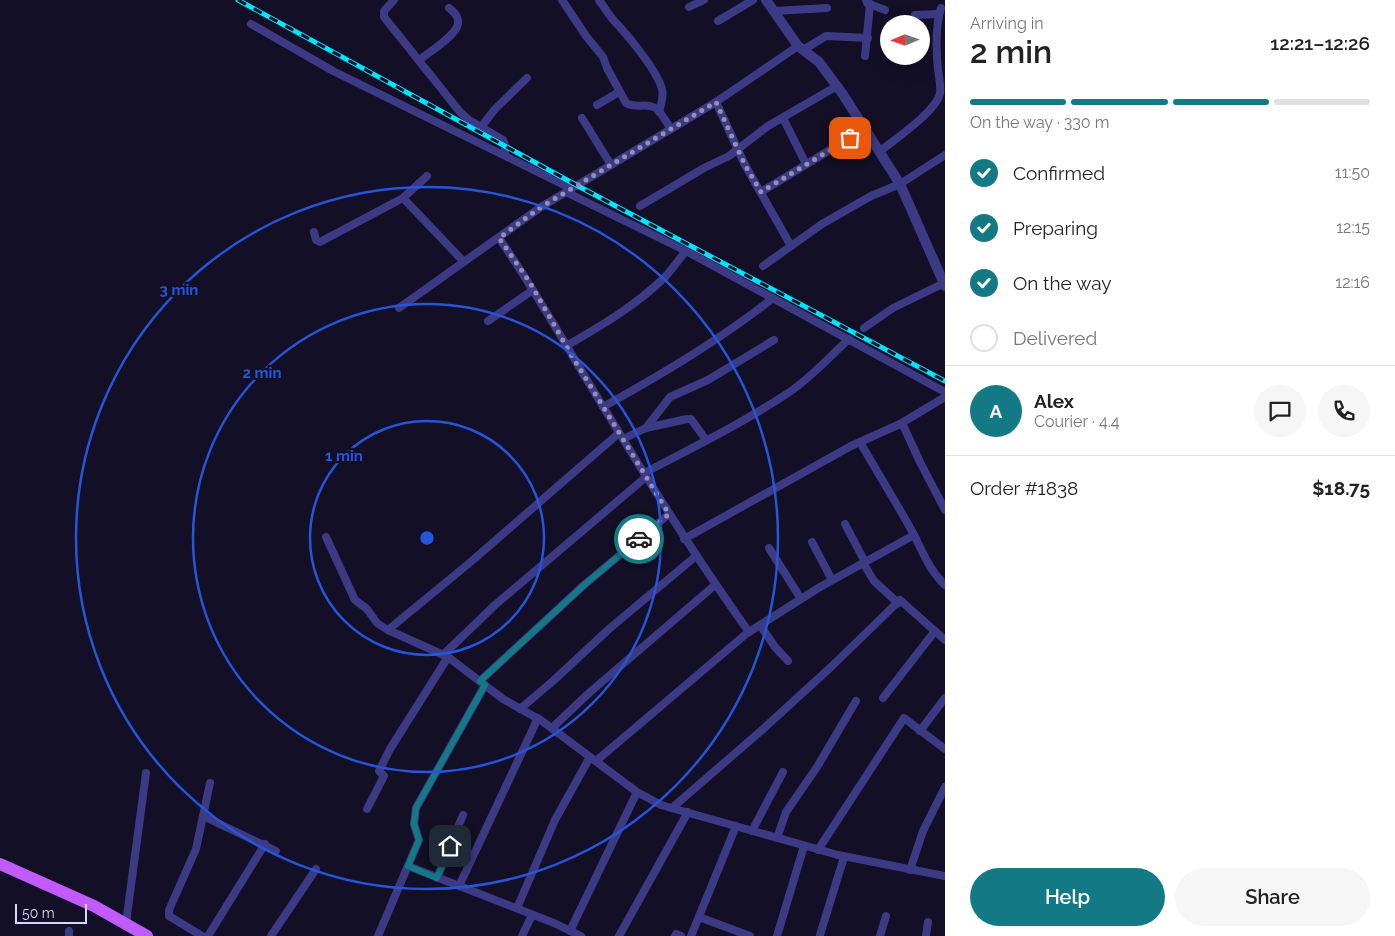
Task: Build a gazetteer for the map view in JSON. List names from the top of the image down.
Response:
{
  "scale_bar": "50 m",
  "north": "left",
  "page": {
    "heading": ["2 min", "Arriving in", "12:21–12:26"],
    "panel": [
      "Alex",
      "Courier · 4.4",
      "Order #1838",
      "$18.75"
    ],
    "bar": "On the way · 330 m",
    "list": [
      ["Confirmed", "11:50"],
      ["Preparing", "12:15"],
      ["On the way", "12:16"],
      "Delivered"
    ],
    "round": "A",
    "buttons": ["Help", "Share"],
    "scale": "50 m"
  },
  "rings": ["3 min", "2 min", "1 min"]
}
